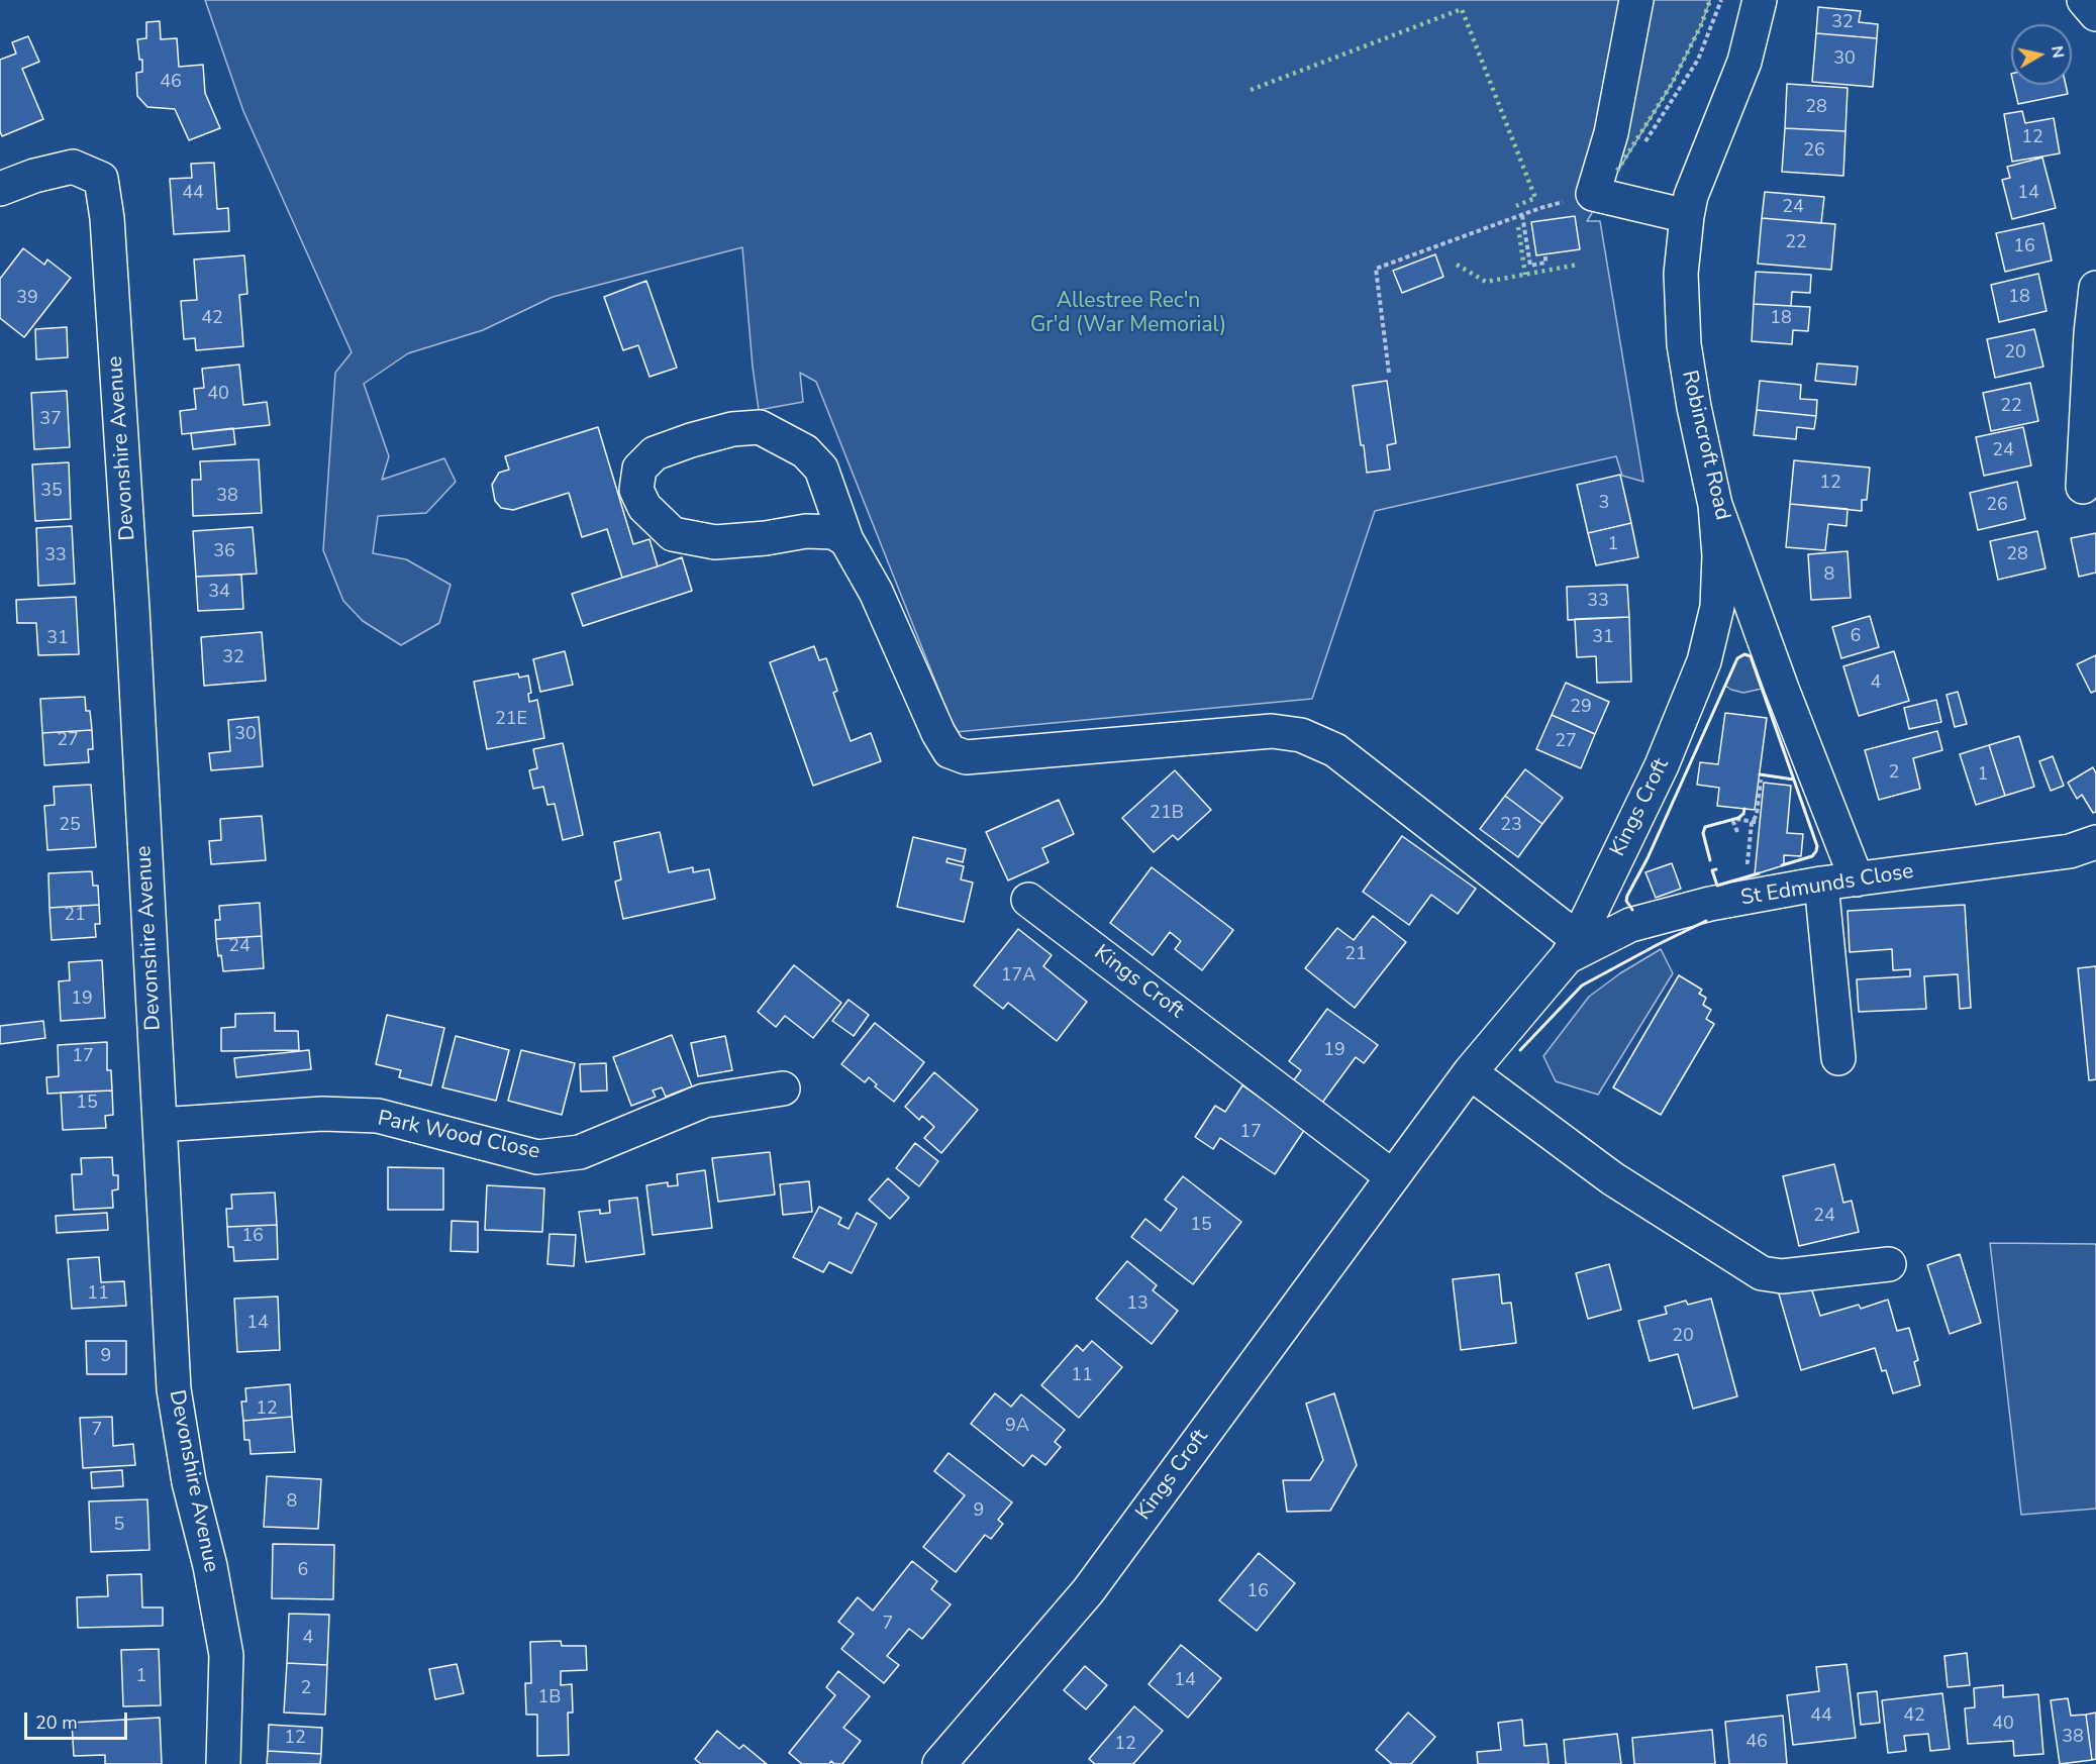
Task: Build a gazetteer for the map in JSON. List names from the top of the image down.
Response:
{
  "streets": {
    "street": [
      "Robincroft Road",
      "Devonshire Avenue",
      "Kings Croft",
      "St Edmunds Close",
      "Park Wood Close"
    ]
  },
  "crossings": [
    ["Robincroft Road", "Kings Croft"],
    ["Robincroft Road", "St Edmunds Close"],
    ["Devonshire Avenue", "Park Wood Close"],
    ["Kings Croft", "St Edmunds Close"]
  ],
  "parks": ["Allestree Rec'n Gr'd (War Memorial)"],
  "house_numbers": [
    "32",
    "30",
    "46",
    "28",
    "12",
    "26",
    "44",
    "14",
    "24",
    "22",
    "16",
    "18",
    "39",
    "42",
    "18",
    "20",
    "40",
    "22",
    "37",
    "24",
    "12",
    "35",
    "38",
    "3",
    "26",
    "1",
    "36",
    "28",
    "33",
    "8",
    "34",
    "33",
    "6",
    "31",
    "31",
    "32",
    "4",
    "29",
    "21E",
    "30",
    "27",
    "27",
    "2",
    "1",
    "21B",
    "25",
    "23",
    "21",
    "24",
    "21",
    "17A",
    "19",
    "19",
    "17",
    "15",
    "17",
    "24",
    "15",
    "16",
    "11",
    "13",
    "14",
    "20",
    "9",
    "11",
    "12",
    "9A",
    "7",
    "8",
    "9",
    "5",
    "6",
    "16",
    "7",
    "4",
    "1",
    "14",
    "2",
    "1B",
    "44",
    "42",
    "40",
    "38",
    "12",
    "46",
    "12"
  ],
  "scale_bar": "20 m",
  "north": "right"
}
